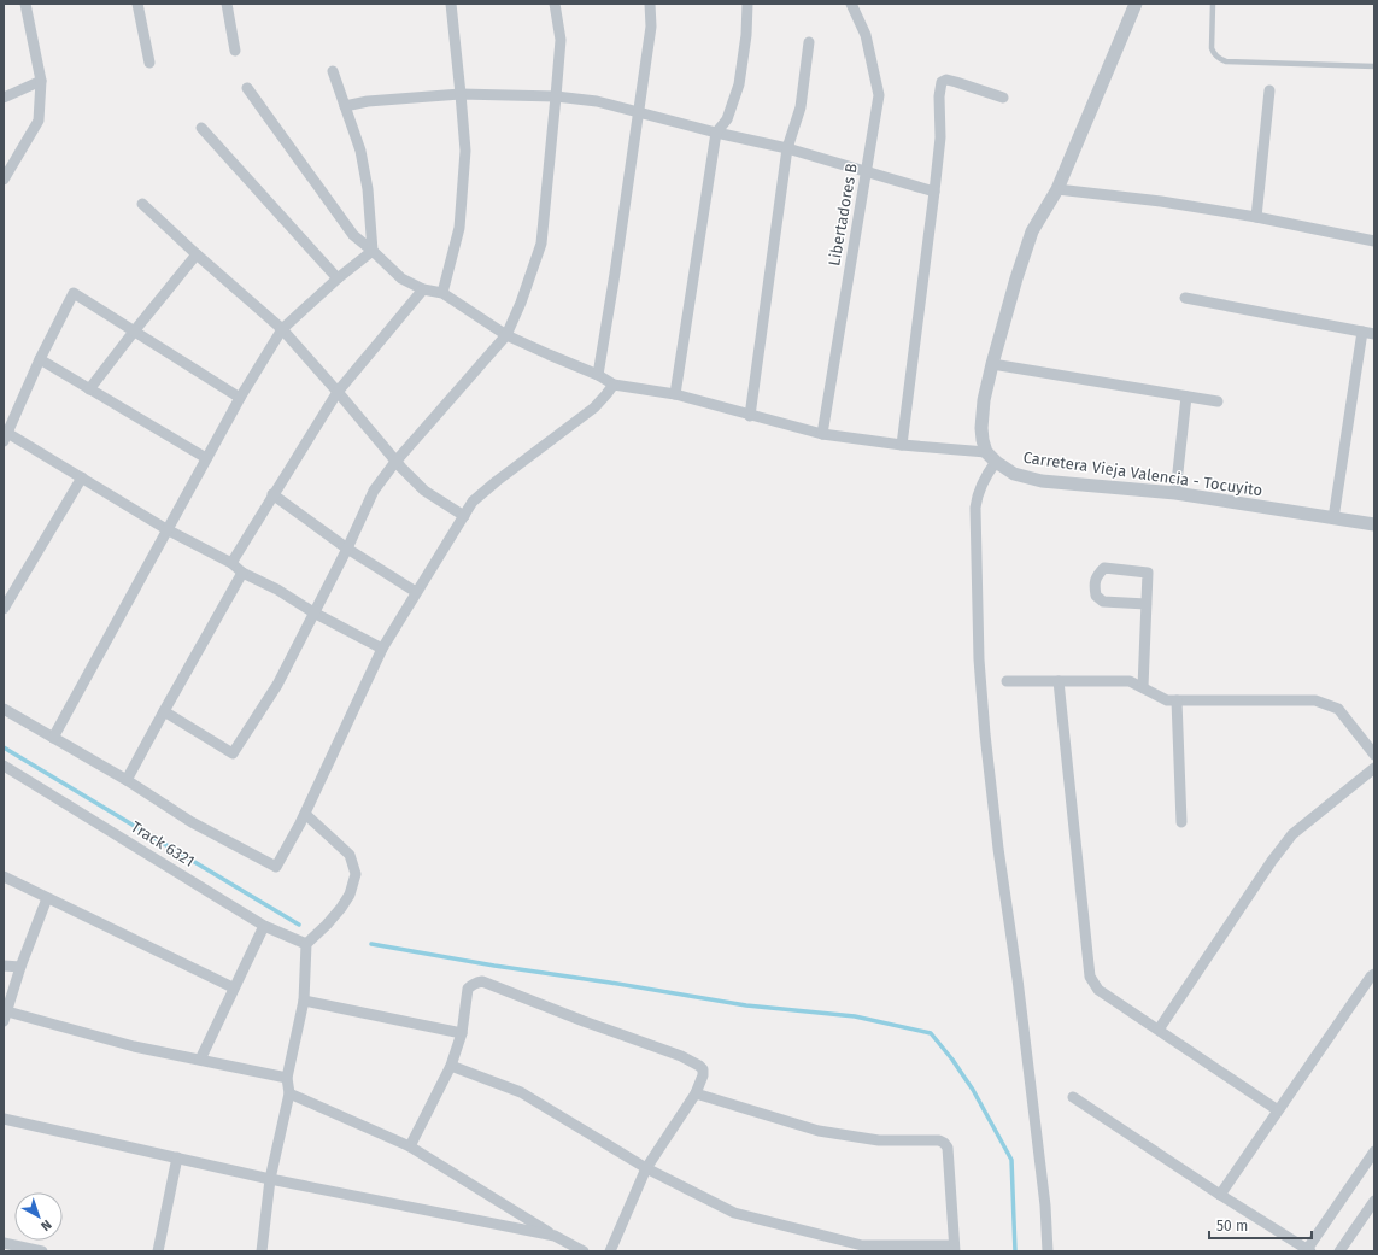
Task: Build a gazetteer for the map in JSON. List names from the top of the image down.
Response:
{
  "streets": {
    "street": ["Libertadores B", "Carretera Vieja Valencia - Tocuyito", "Track 6321"]
  },
  "scale_bar": "50 m",
  "north": "bottom right"
}
